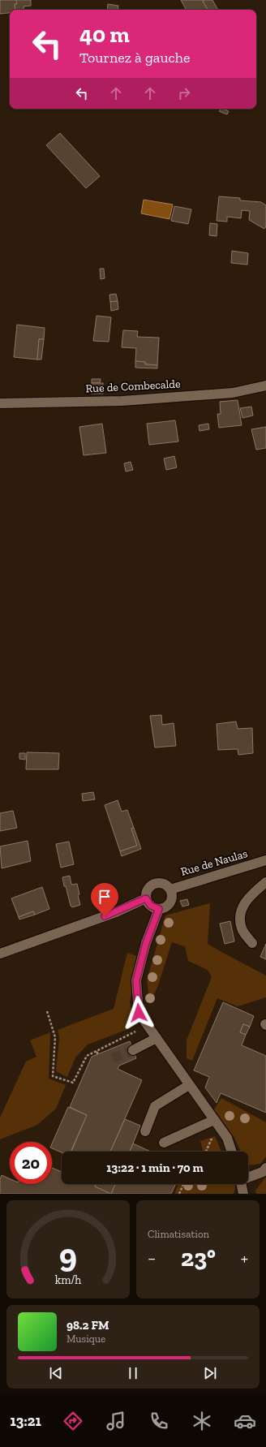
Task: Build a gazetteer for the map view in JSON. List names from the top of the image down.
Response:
{
  "streets": {
    "street": ["Rue de Combecalde", "Rue de Naulas"]
  },
  "page": {
    "turn": ["40 m", "Tournez à gauche"],
    "limit": "20",
    "trip": "13:22 · 1 min · 70 m",
    "tile": "Climatisation",
    "heat": ["−", "23°", "+"],
    "song": ["98.2 FM", "Musique"],
    "tabs": "13:21",
    "gauge": ["9", "km/h"]
  }
}
